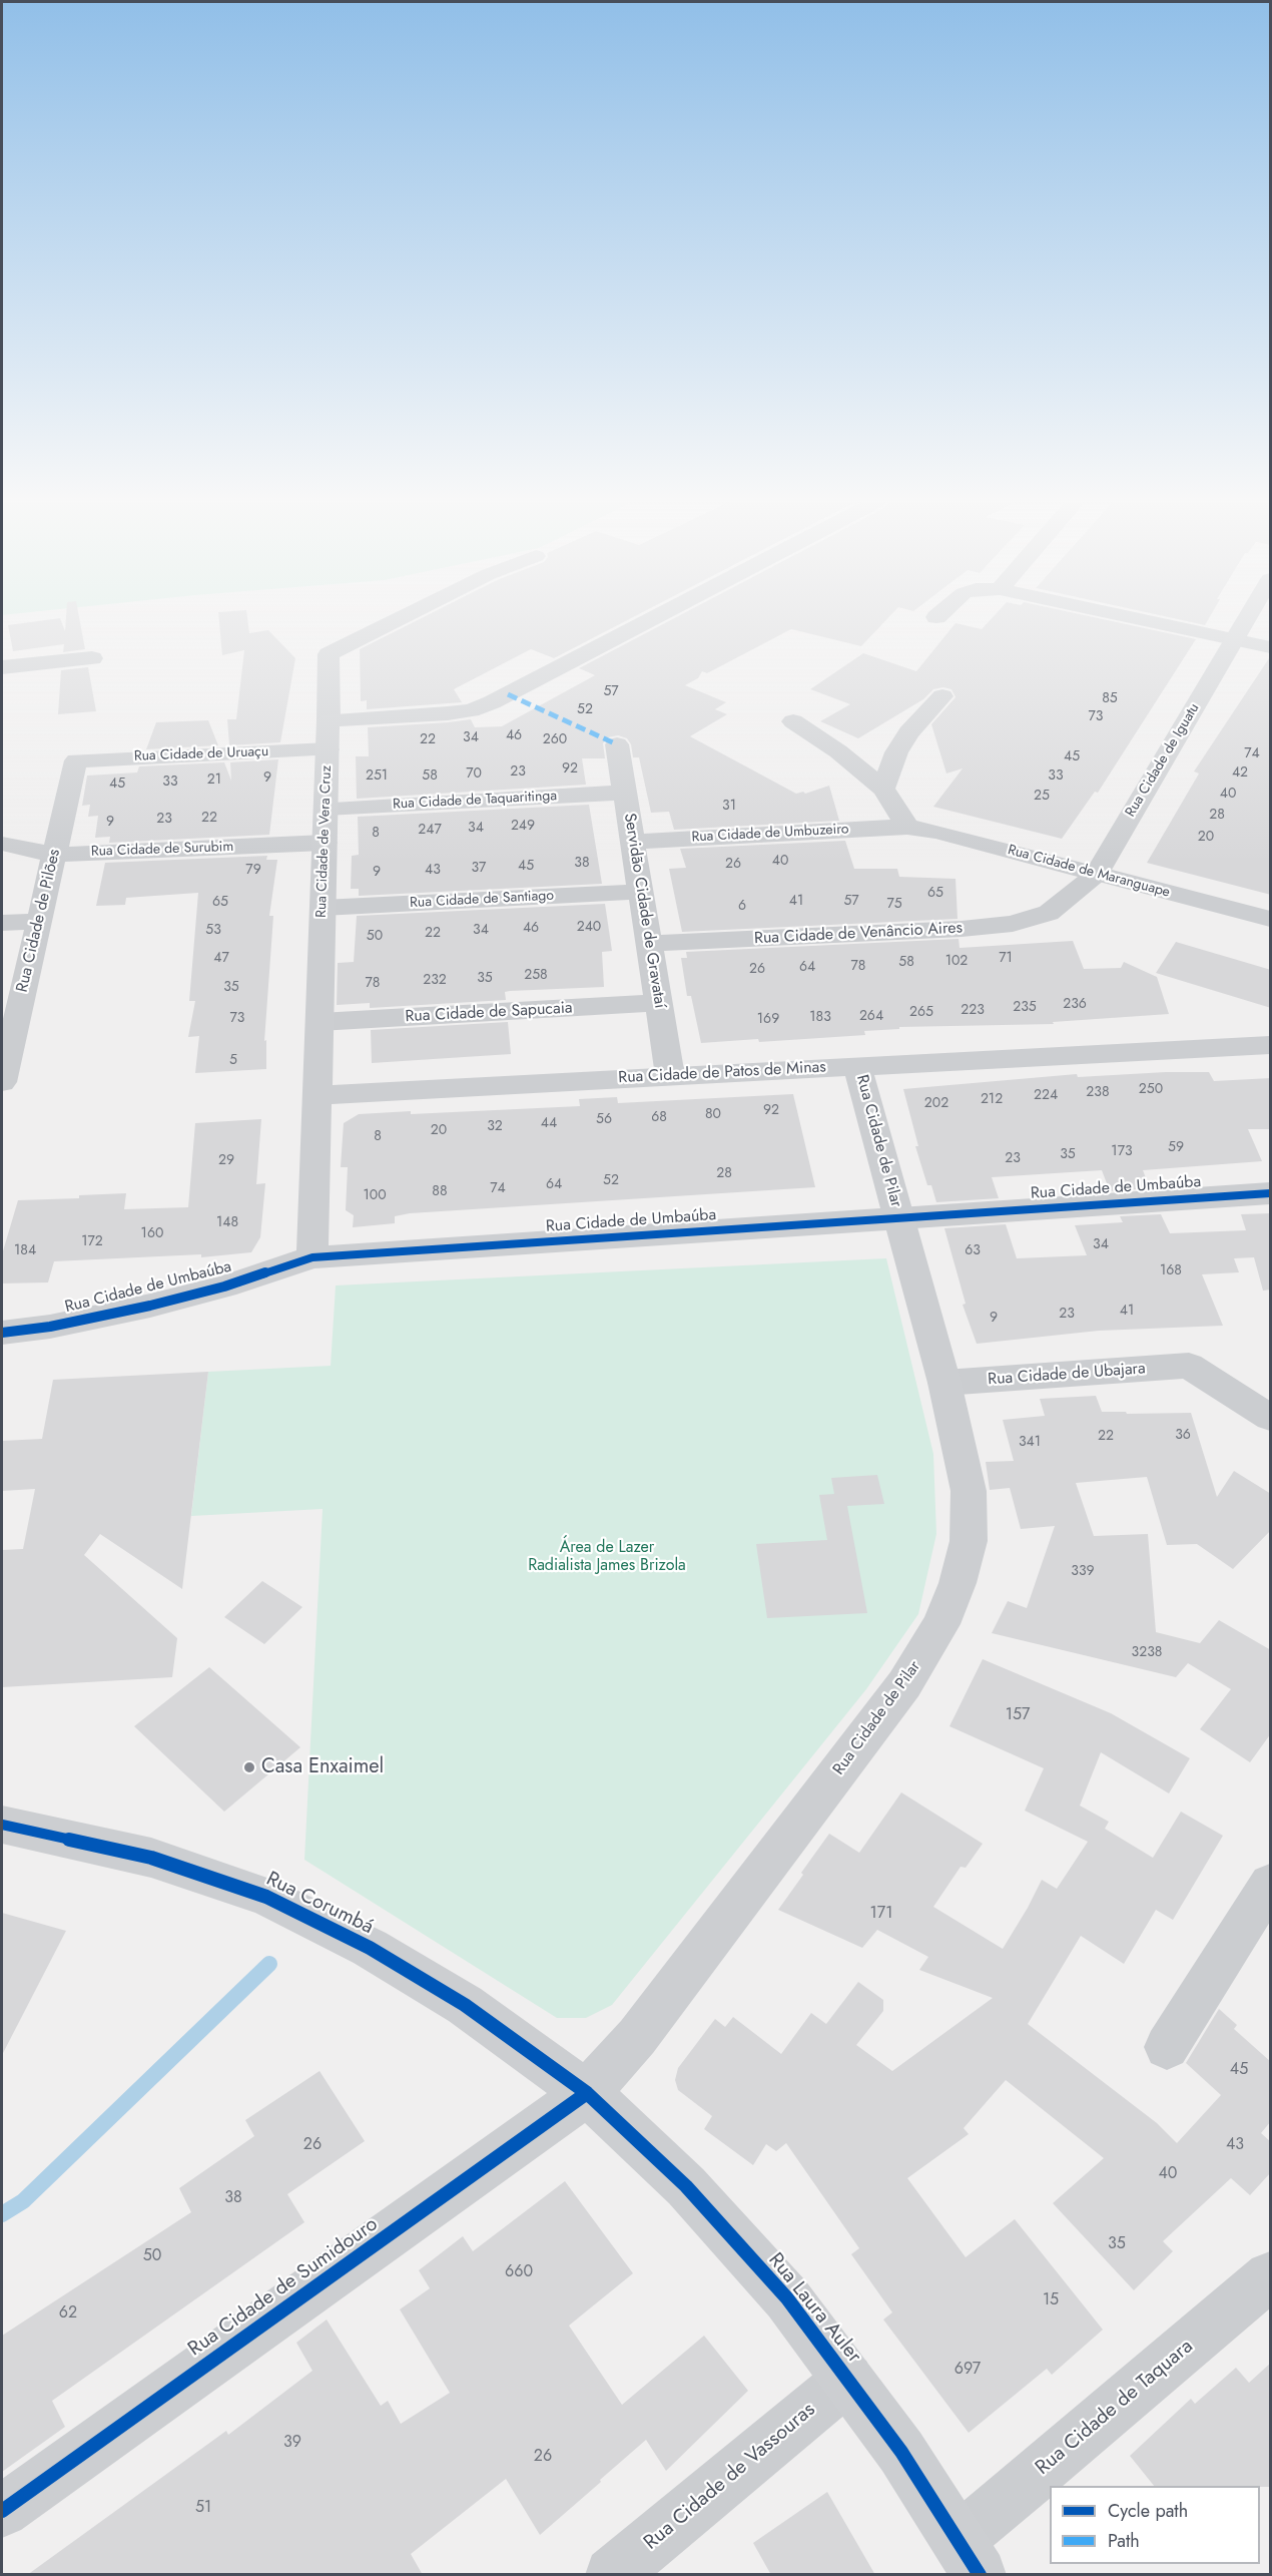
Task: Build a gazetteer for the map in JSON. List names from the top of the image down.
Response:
{
  "streets": {
    "street": [
      "Rua Cidade de Uruaçu",
      "Rua Cidade de Iguatu",
      "Rua Cidade de Taquaritinga",
      "Rua Cidade de Umbuzeiro",
      "Rua Cidade de Vera Cruz",
      "Rua Cidade de Surubim",
      "Rua Cidade de Maranguape",
      "Rua Cidade de Santiago",
      "Servidão Cidade de Gravataí",
      "Rua Cidade de Pilões",
      "Rua Cidade de Venâncio Aires",
      "Rua Cidade de Sapucaia",
      "Rua Cidade de Patos de Minas",
      "Rua Cidade de Pilar",
      "Rua Cidade de Umbaúba",
      "Rua Cidade de Ubajara",
      "Rua Corumbá",
      "Rua Cidade de Sumidouro",
      "Rua Laura Auler",
      "Rua Cidade de Taquara",
      "Rua Cidade de Vassouras"
    ]
  },
  "crossings": [
    ["Rua Cidade de Uruaçu", "Rua Cidade de Vera Cruz"],
    ["Rua Cidade de Uruaçu", "Rua Cidade de Pilões"],
    ["Rua Cidade de Iguatu", "Rua Cidade de Maranguape"],
    ["Rua Cidade de Iguatu", "Rua Cidade de Venâncio Aires"],
    ["Rua Cidade de Taquaritinga", "Rua Cidade de Vera Cruz"],
    ["Rua Cidade de Taquaritinga", "Servidão Cidade de Gravataí"],
    ["Rua Cidade de Umbuzeiro", "Rua Cidade de Maranguape"],
    ["Rua Cidade de Umbuzeiro", "Servidão Cidade de Gravataí"],
    ["Rua Cidade de Vera Cruz", "Rua Cidade de Surubim"],
    ["Rua Cidade de Vera Cruz", "Rua Cidade de Santiago"],
    ["Rua Cidade de Vera Cruz", "Rua Cidade de Sapucaia"],
    ["Rua Cidade de Vera Cruz", "Rua Cidade de Patos de Minas"],
    ["Rua Cidade de Vera Cruz", "Rua Cidade de Umbaúba"],
    ["Rua Cidade de Surubim", "Rua Cidade de Pilões"],
    ["Rua Cidade de Santiago", "Servidão Cidade de Gravataí"],
    ["Servidão Cidade de Gravataí", "Rua Cidade de Venâncio Aires"],
    ["Servidão Cidade de Gravataí", "Rua Cidade de Sapucaia"],
    ["Servidão Cidade de Gravataí", "Rua Cidade de Patos de Minas"],
    ["Rua Cidade de Patos de Minas", "Rua Cidade de Pilar"],
    ["Rua Cidade de Pilar", "Rua Cidade de Umbaúba"],
    ["Rua Cidade de Pilar", "Rua Cidade de Ubajara"],
    ["Rua Cidade de Pilar", "Rua Corumbá"],
    ["Rua Cidade de Pilar", "Rua Cidade de Sumidouro"],
    ["Rua Cidade de Pilar", "Rua Laura Auler"],
    ["Rua Corumbá", "Rua Cidade de Sumidouro"],
    ["Rua Corumbá", "Rua Laura Auler"],
    ["Rua Cidade de Sumidouro", "Rua Laura Auler"],
    ["Rua Laura Auler", "Rua Cidade de Taquara"],
    ["Rua Laura Auler", "Rua Cidade de Vassouras"]
  ],
  "parks": ["Área de Lazer Radialista James Brizola"],
  "places": ["Casa Enxaimel"],
  "house_numbers": [
    "57",
    "85",
    "52",
    "73",
    "46",
    "34",
    "22",
    "260",
    "74",
    "45",
    "92",
    "23",
    "42",
    "70",
    "251",
    "58",
    "33",
    "9",
    "21",
    "33",
    "45",
    "40",
    "25",
    "31",
    "28",
    "22",
    "23",
    "9",
    "249",
    "34",
    "247",
    "8",
    "20",
    "40",
    "38",
    "26",
    "45",
    "37",
    "79",
    "43",
    "9",
    "65",
    "41",
    "57",
    "65",
    "75",
    "6",
    "240",
    "46",
    "53",
    "34",
    "22",
    "50",
    "47",
    "71",
    "102",
    "58",
    "78",
    "64",
    "26",
    "258",
    "35",
    "232",
    "78",
    "35",
    "236",
    "235",
    "223",
    "265",
    "264",
    "183",
    "73",
    "169",
    "5",
    "250",
    "238",
    "224",
    "212",
    "202",
    "92",
    "80",
    "68",
    "56",
    "44",
    "32",
    "20",
    "8",
    "59",
    "173",
    "35",
    "23",
    "29",
    "28",
    "52",
    "64",
    "74",
    "88",
    "100",
    "148",
    "160",
    "172",
    "34",
    "184",
    "63",
    "168",
    "41",
    "23",
    "9",
    "36",
    "22",
    "341",
    "339",
    "3238",
    "157",
    "171",
    "45",
    "26",
    "43",
    "40",
    "38",
    "35",
    "50",
    "660",
    "15",
    "62",
    "697",
    "39",
    "26",
    "51"
  ],
  "legend": ["Cycle path", "Path"]
}
